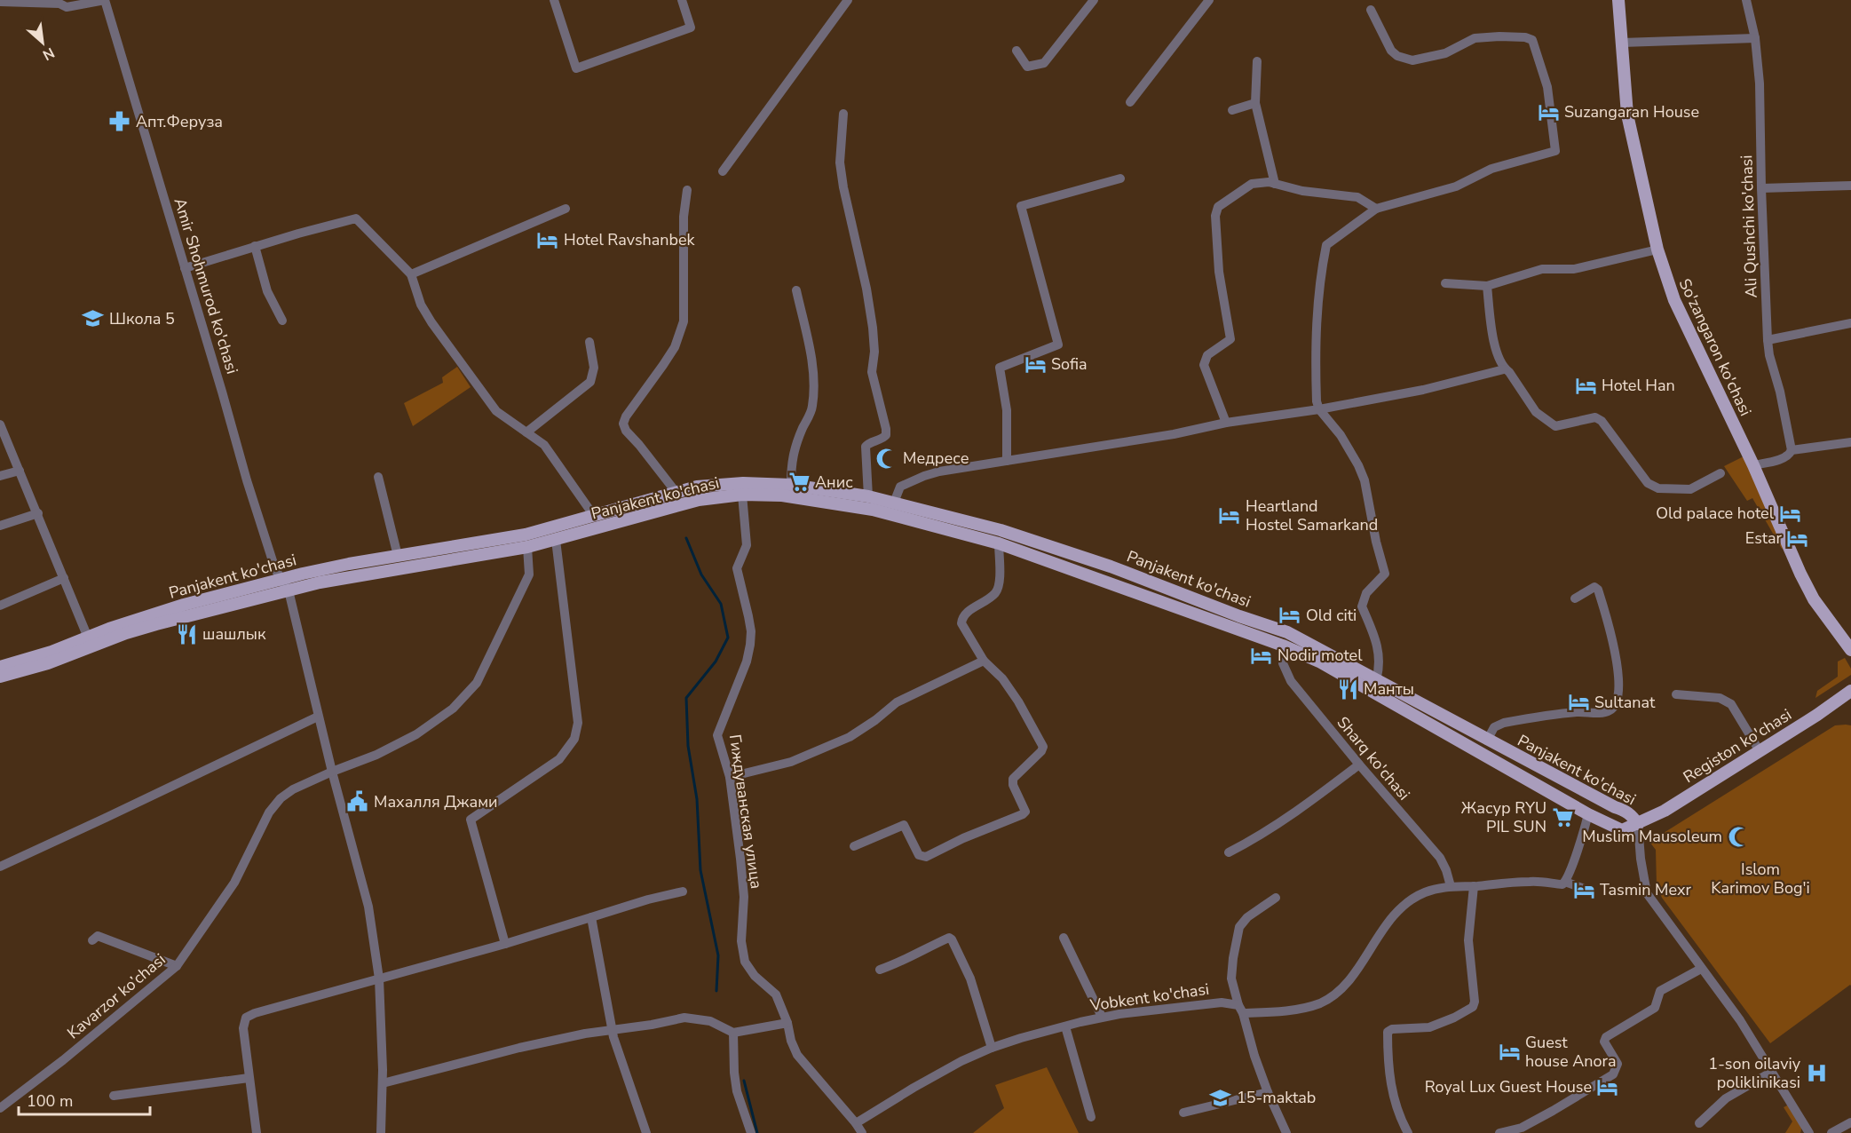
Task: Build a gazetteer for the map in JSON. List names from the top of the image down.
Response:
{
  "streets": {
    "main road": ["So'zangaron ko'chasi", "Panjakent ko'chasi", "Registon ko'chasi"],
    "street": [
      "Ali Qushchi ko'chasi",
      "Amir Shohmurod ko'chasi",
      "Sharq ko'chasi",
      "Гиждуванская улица",
      "Kavarzor ko’chasi",
      "Vobkent ko'chasi"
    ]
  },
  "crossings": [
    ["Amir Shohmurod ko'chasi", "Panjakent ko'chasi"],
    ["Panjakent ko'chasi", "Registon ko'chasi"],
    ["Panjakent ko'chasi", "Sharq ko'chasi"],
    ["Panjakent ko'chasi", "Гиждуванская улица"],
    ["Panjakent ko'chasi", "Kavarzor ko’chasi"],
    ["Sharq ko'chasi", "Vobkent ko'chasi"],
    ["Гиждуванская улица", "Vobkent ko'chasi"]
  ],
  "parks": ["Islom Karimov Bog'i"],
  "places": {
    "hotel": [
      "Suzangaran House",
      "Hotel Ravshanbek",
      "Sofia",
      "Hotel Han",
      "Old palace hotel",
      "Heartland Hostel Samarkand",
      "Estar",
      "Old citi",
      "Nodir motel",
      "Sultanat",
      "Tasmin Mexr",
      "Guest house Anora",
      "Royal Lux Guest House"
    ],
    "pharmacy": ["Апт.Феруза"],
    "school or university": ["Школа 5", "15-maktab"],
    "mosque": ["Медресе", "Muslim Mausoleum"],
    "supermarket": ["Анис", "Жасур RYU PIL SUN"],
    "restaurant": ["шашлык", "Манты"],
    "public building": ["Махалля Джами"],
    "hospital": ["1-son oilaviy poliklinikasi"]
  },
  "scale_bar": "100 m",
  "north": "bottom right"
}
